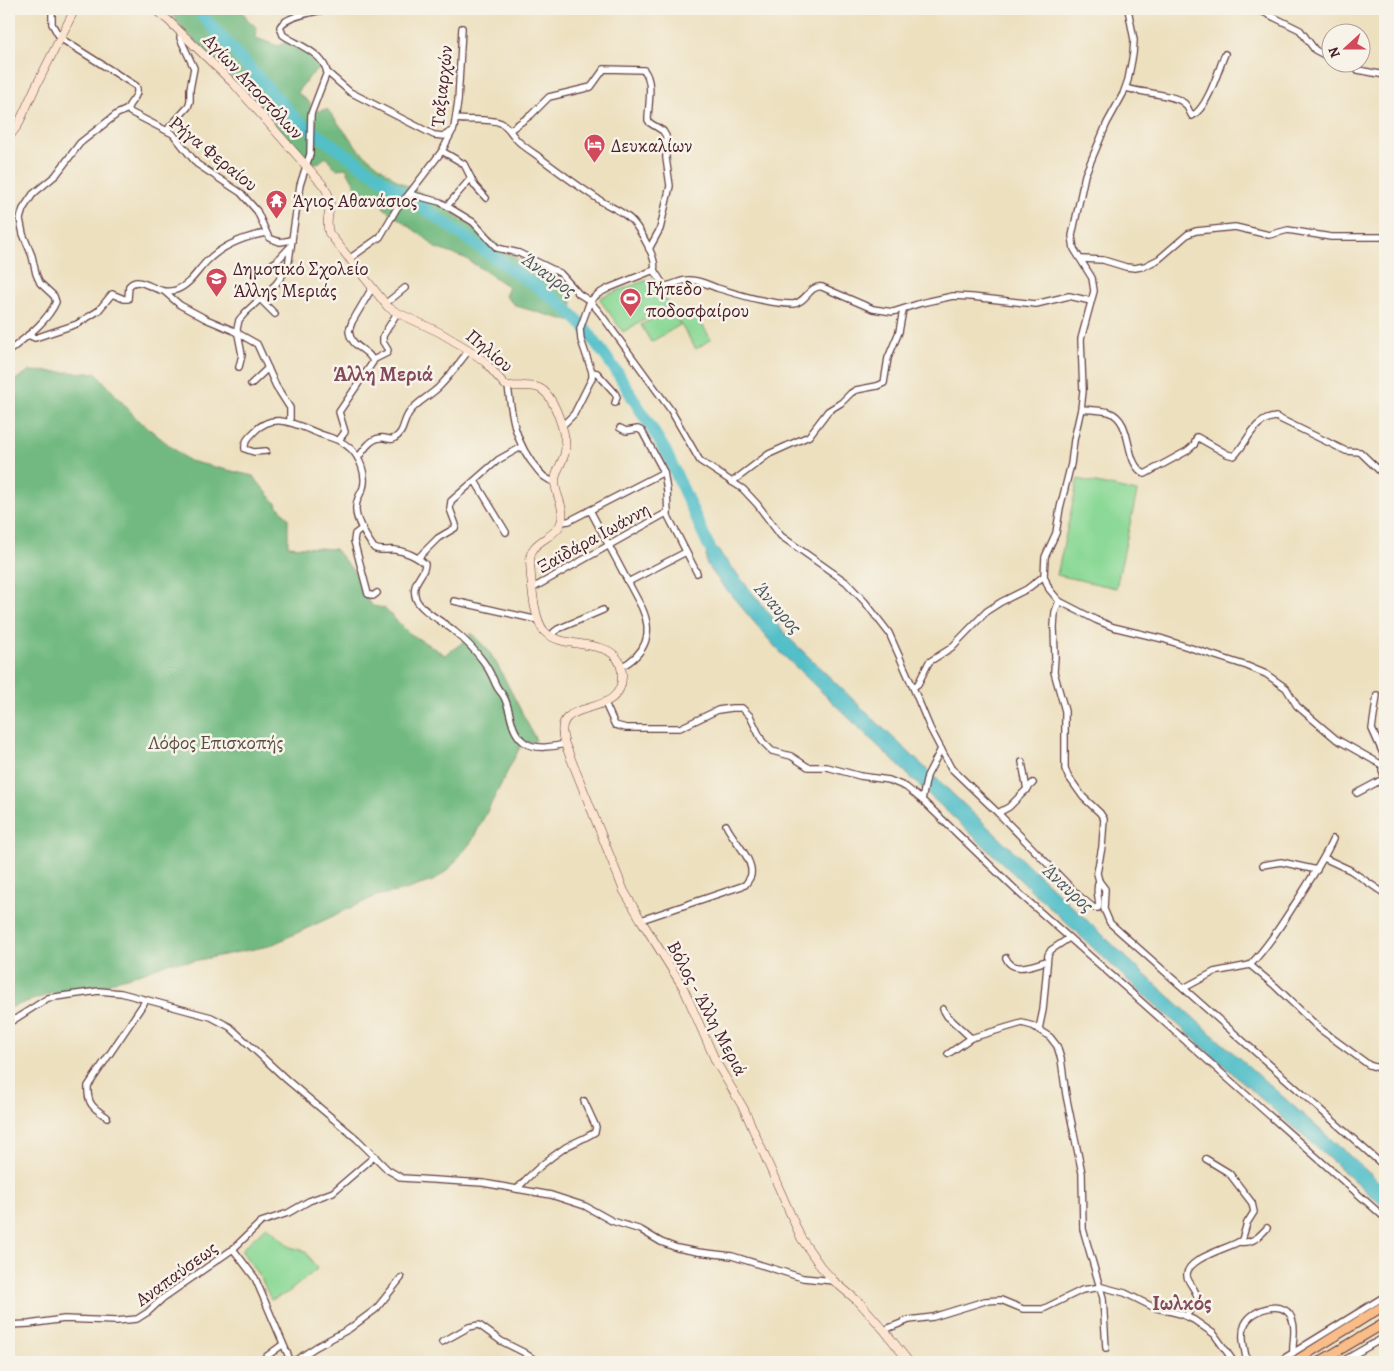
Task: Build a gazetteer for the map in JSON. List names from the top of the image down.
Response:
{
  "streets": {
    "main road": ["Αγίων Αποστόλων", "Πηλίου", "Βόλος - Άλλη Μεριά"],
    "street": [
      "Ταξιαρχών",
      "Ρήγα Φεραίου",
      "Ξαϊδάρα Ιωάννη",
      "Αναπαύσεως"
    ]
  },
  "crossings": [
    ["Αγίων Αποστόλων", "Πηλίου"],
    ["Ταξιαρχών", "Πηλίου"]
  ],
  "districts": ["Άλλη Μεριά", "Ιωλκός"],
  "water": ["Άναυρος"],
  "parks": ["Λόφος Επισκοπής"],
  "places": {
    "hotel": ["Δευκαλίων"],
    "temple": ["Άγιος Αθανάσιος"],
    "school or university": ["Δημοτικό Σχολείο Άλλης Μεριάς"],
    "sports": ["Γήπεδο ποδοσφαίρου"]
  },
  "north": "left"
}
